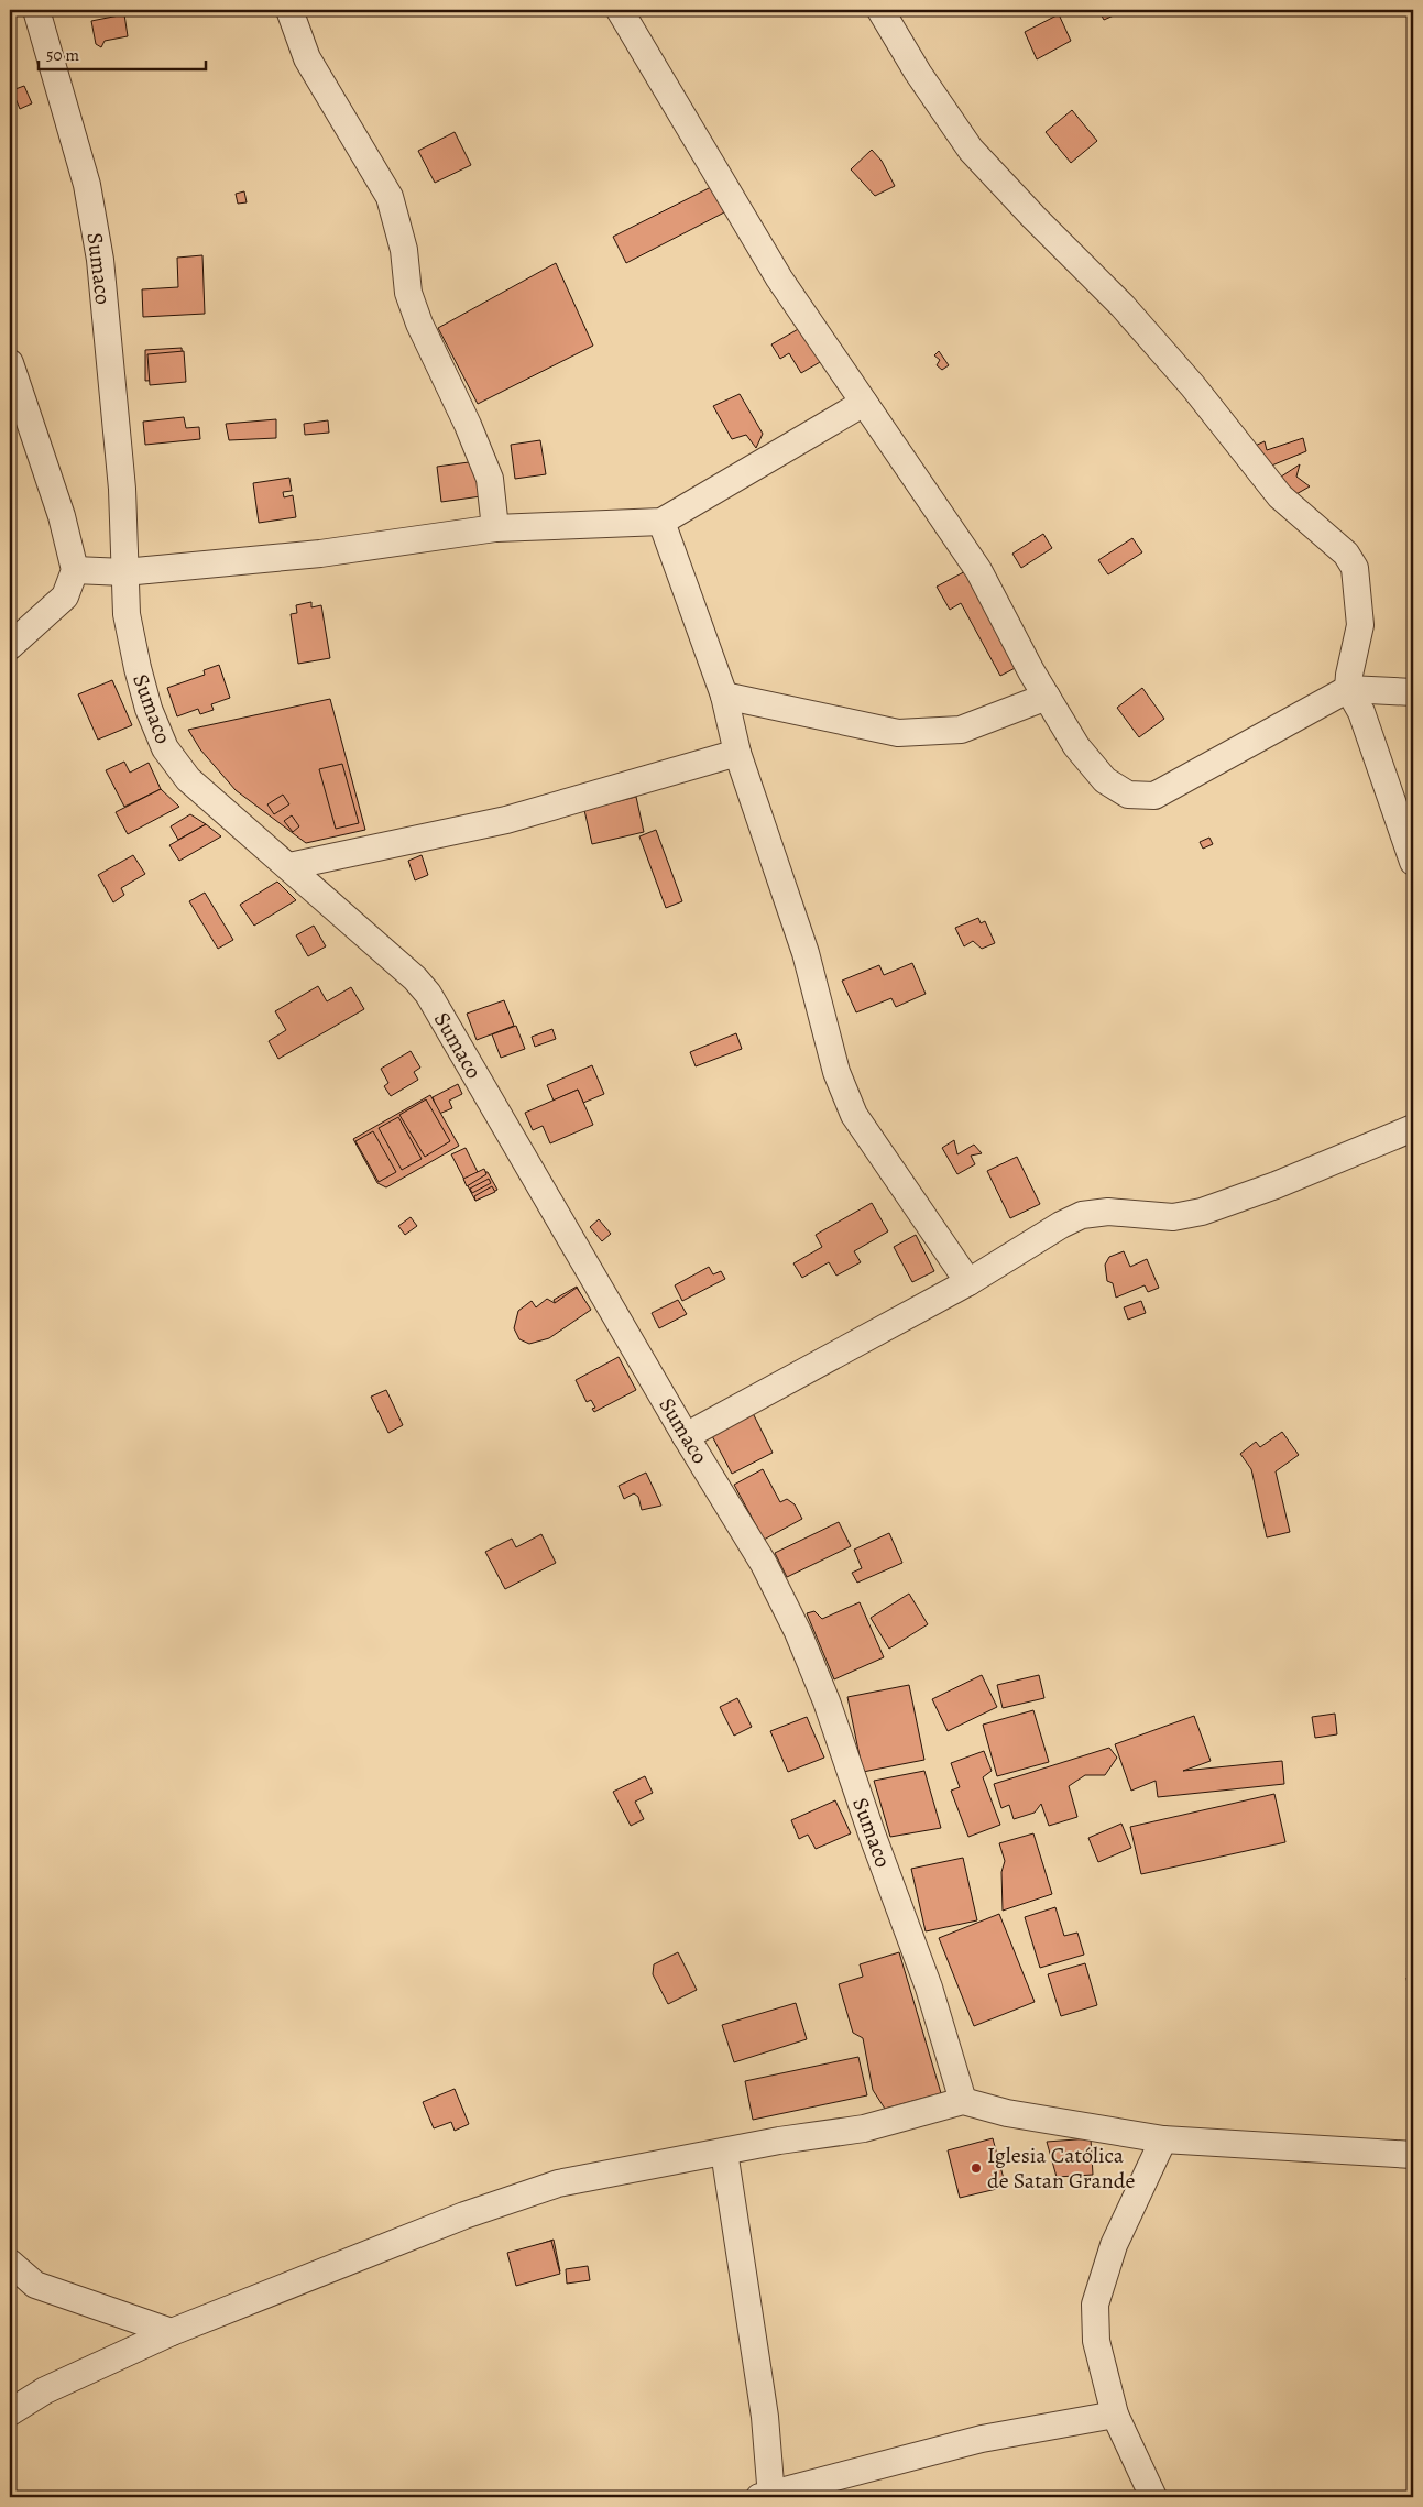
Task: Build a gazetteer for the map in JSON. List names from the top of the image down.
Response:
{
  "streets": {
    "street": ["Sumaco"]
  },
  "places": ["Iglesia Católica de Satan Grande"],
  "scale_bar": "50 m"
}
